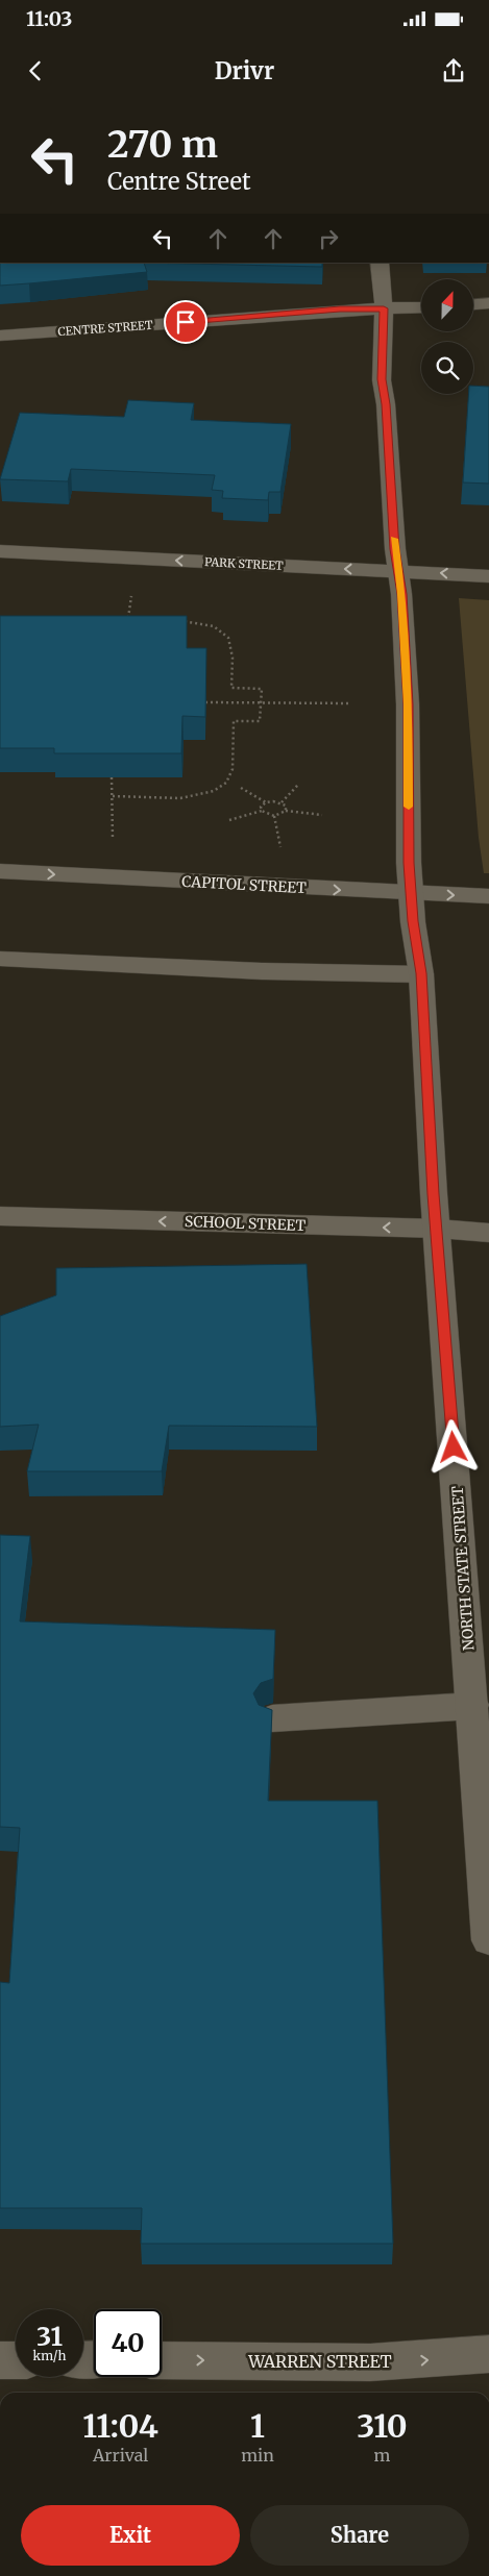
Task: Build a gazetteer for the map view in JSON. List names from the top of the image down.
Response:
{
  "streets": {
    "street": [
      "CENTRE STREET",
      "PARK STREET",
      "CAPITOL STREET",
      "SCHOOL STREET",
      "NORTH STATE STREET",
      "WARREN STREET"
    ]
  },
  "crossings": [
    ["CENTRE STREET", "NORTH STATE STREET"],
    ["PARK STREET", "NORTH STATE STREET"],
    ["CAPITOL STREET", "NORTH STATE STREET"],
    ["SCHOOL STREET", "NORTH STATE STREET"]
  ],
  "one_way": ["PARK STREET", "WARREN STREET"],
  "north": "top",
  "page": {
    "status": "11:03",
    "header": "Drivr",
    "turn": ["270 m", "Centre Street"],
    "speed": "31 km/h",
    "limit": "40",
    "eta": [
      "11:04",
      "Arrival",
      "1",
      "min",
      "310",
      "m"
    ],
    "buttons": ["Exit", "Share"]
  }
}
